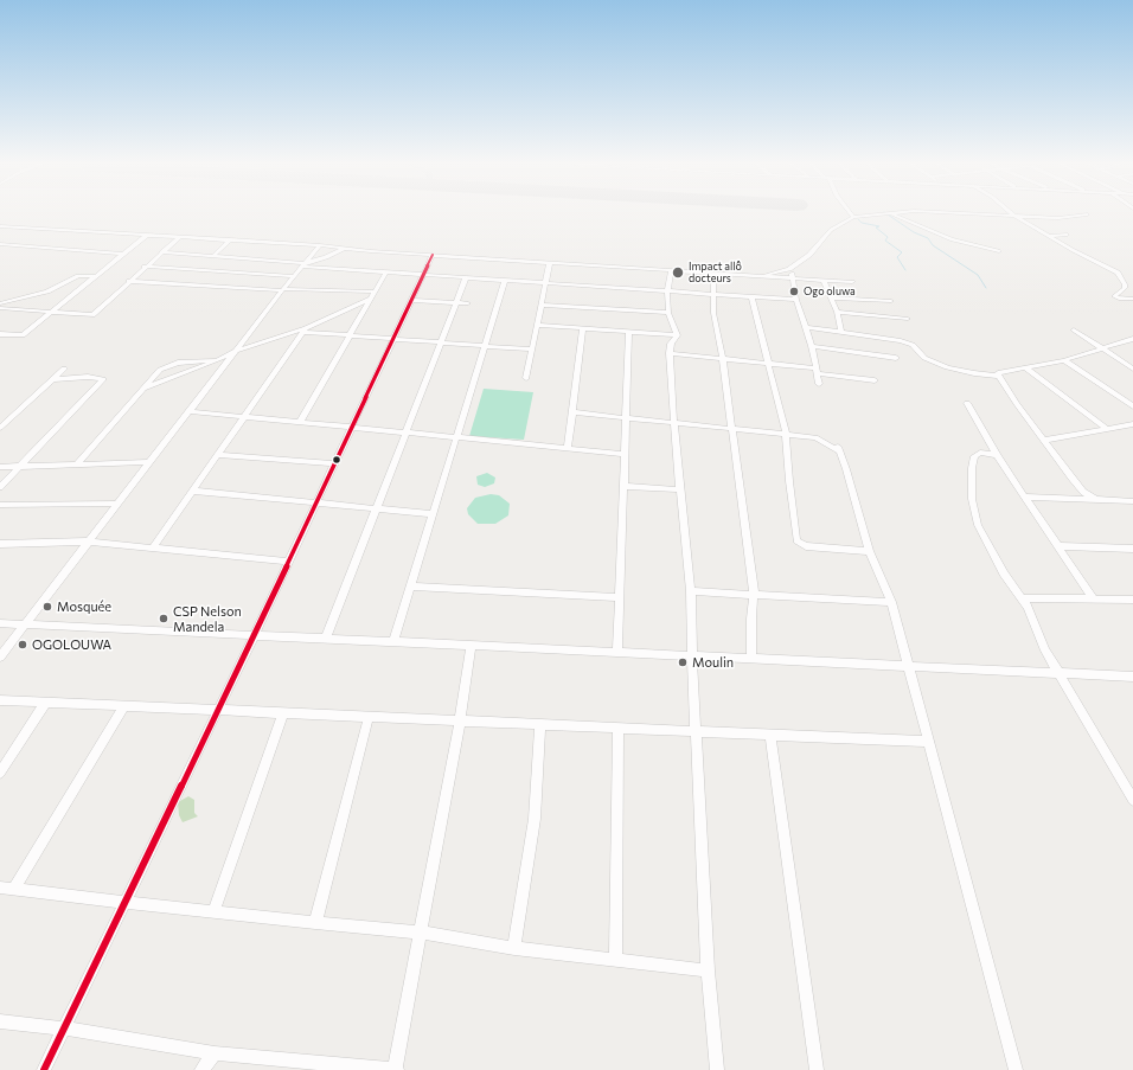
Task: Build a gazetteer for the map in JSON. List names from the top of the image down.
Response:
{
  "places": [
    "Impact allô docteurs",
    "Ogo oluwa",
    "Mosquée",
    "CSP Nelson Mandela",
    "OGOLOUWA",
    "Moulin"
  ]
}
